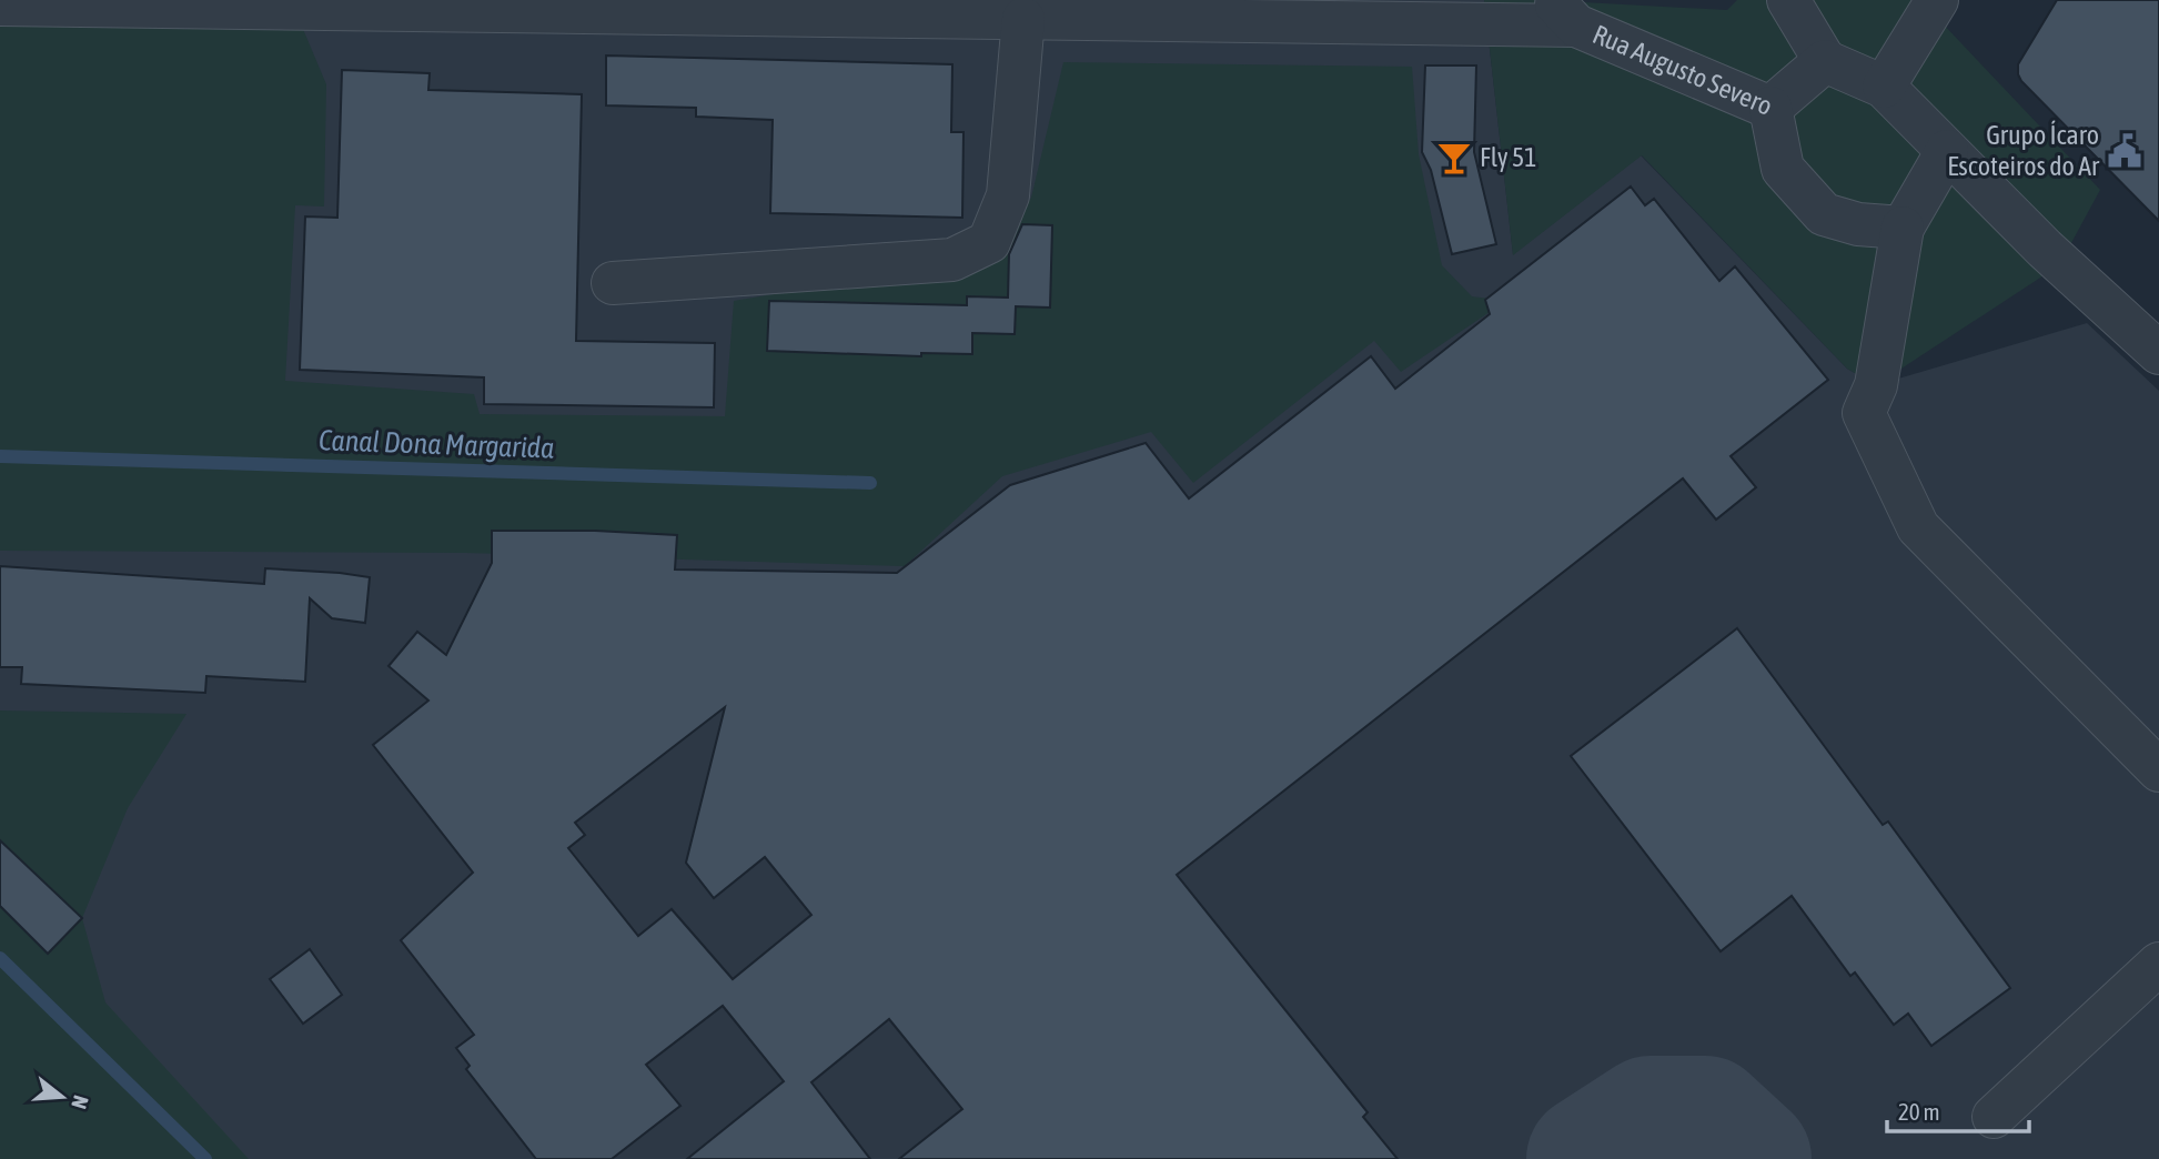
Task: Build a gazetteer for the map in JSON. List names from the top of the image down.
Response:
{
  "streets": {
    "street": ["Rua Augusto Severo"]
  },
  "water": ["Canal Dona Margarida"],
  "places": {
    "public building": ["Grupo Ícaro Escoteiros do Ar"],
    "bar": ["Fly 51"]
  },
  "scale_bar": "20 m",
  "north": "right"
}
